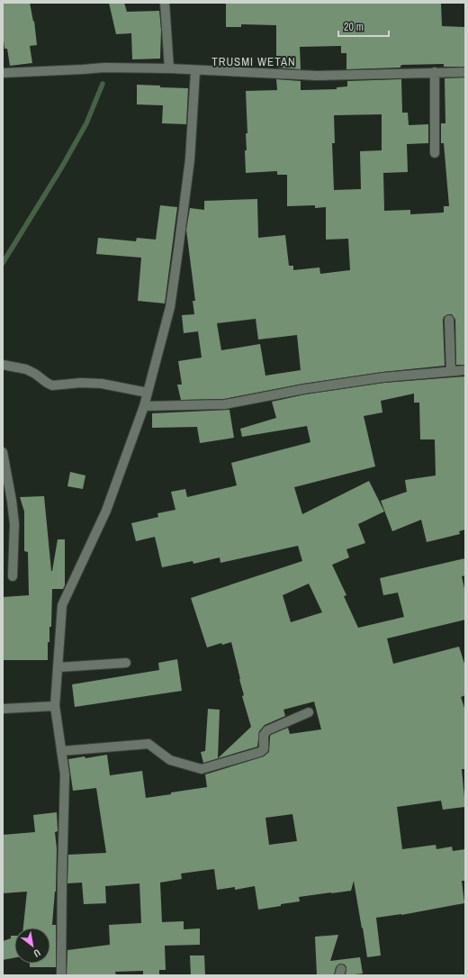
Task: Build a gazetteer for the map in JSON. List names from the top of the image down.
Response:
{
  "districts": ["TRUSMI WETAN"],
  "scale_bar": "20 m",
  "north": "bottom right"
}
